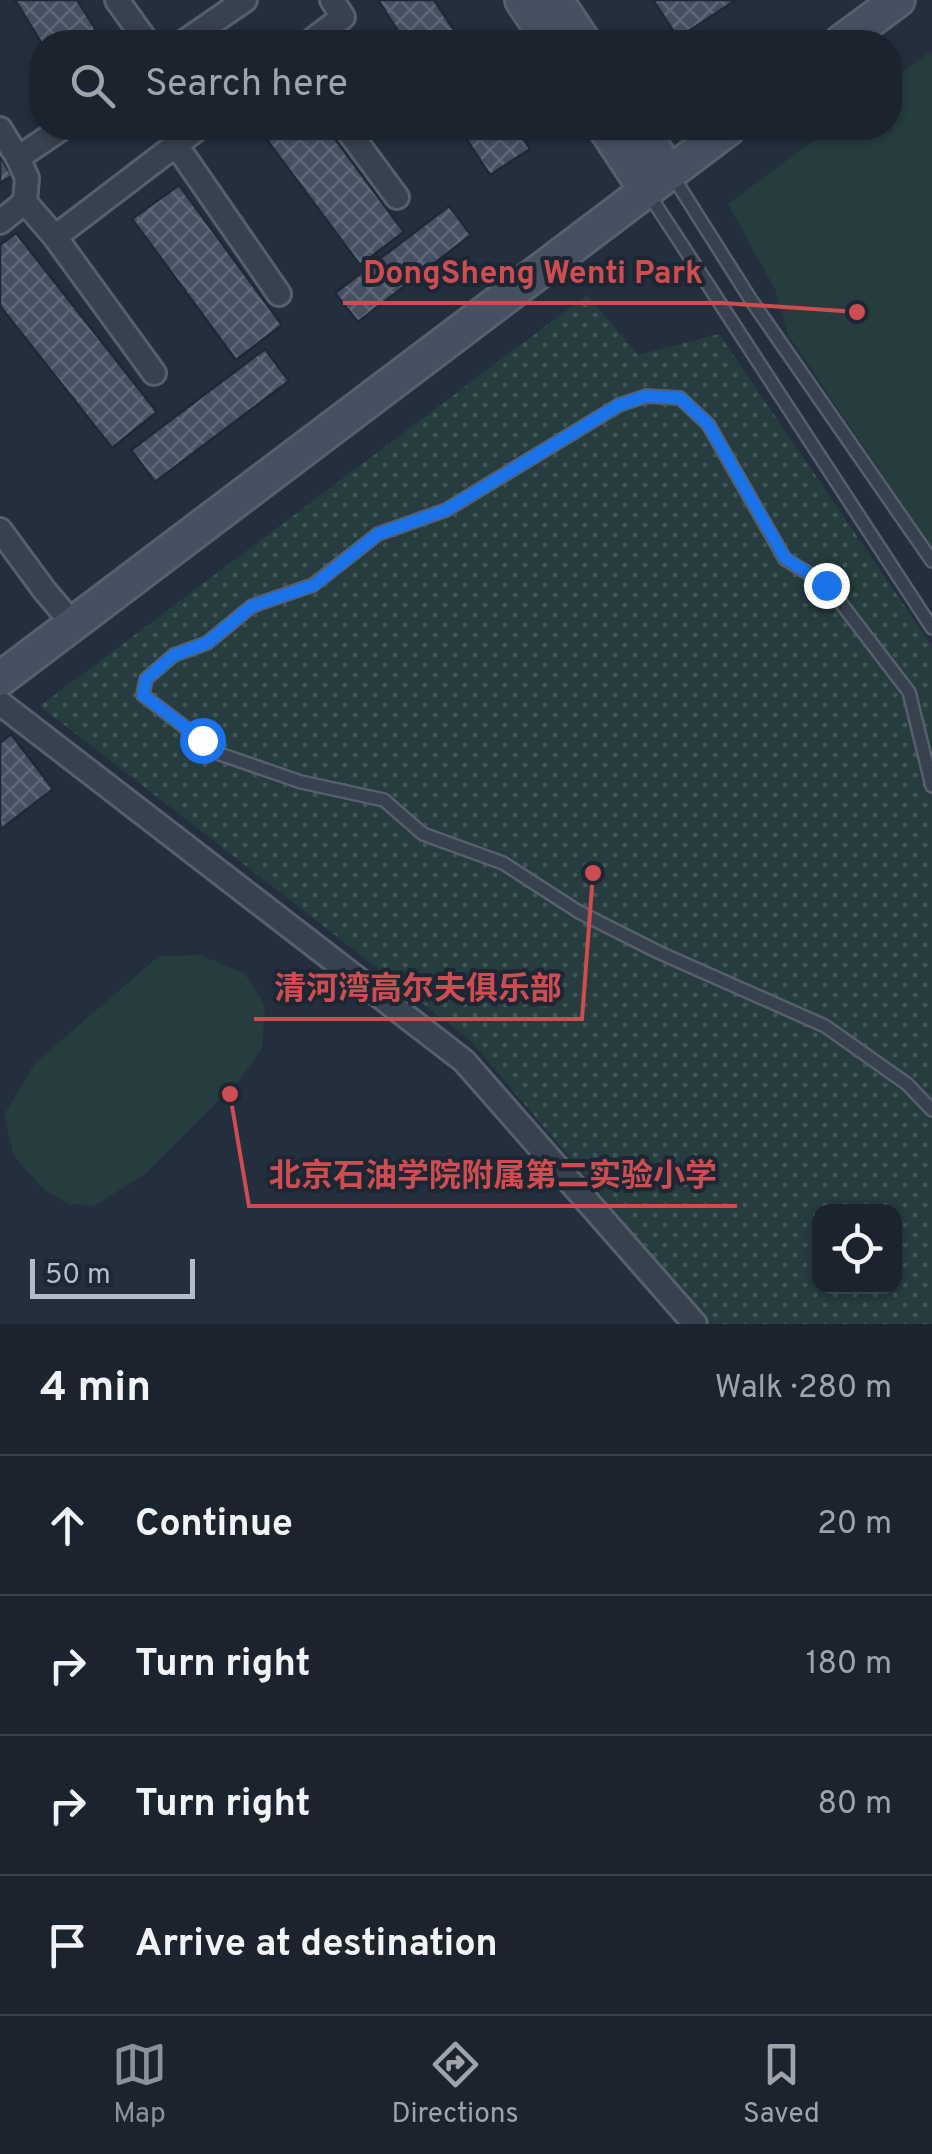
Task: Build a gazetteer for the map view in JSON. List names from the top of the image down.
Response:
{
  "places": ["DongSheng Wenti Park", "清河湾高尔夫俱乐部", "北京石油学院附属第二实验小学"],
  "scale_bar": "50 m",
  "page": {
    "search": "Search here",
    "scale": "50 m",
    "heading": ["4 min", "Walk · 280 m"],
    "list": [
      ["Continue", "20 m"],
      ["Turn right", "180 m"],
      ["Turn right", "80 m"],
      "Arrive at destination"
    ],
    "nav": ["Map", "Directions", "Saved"]
  }
}
